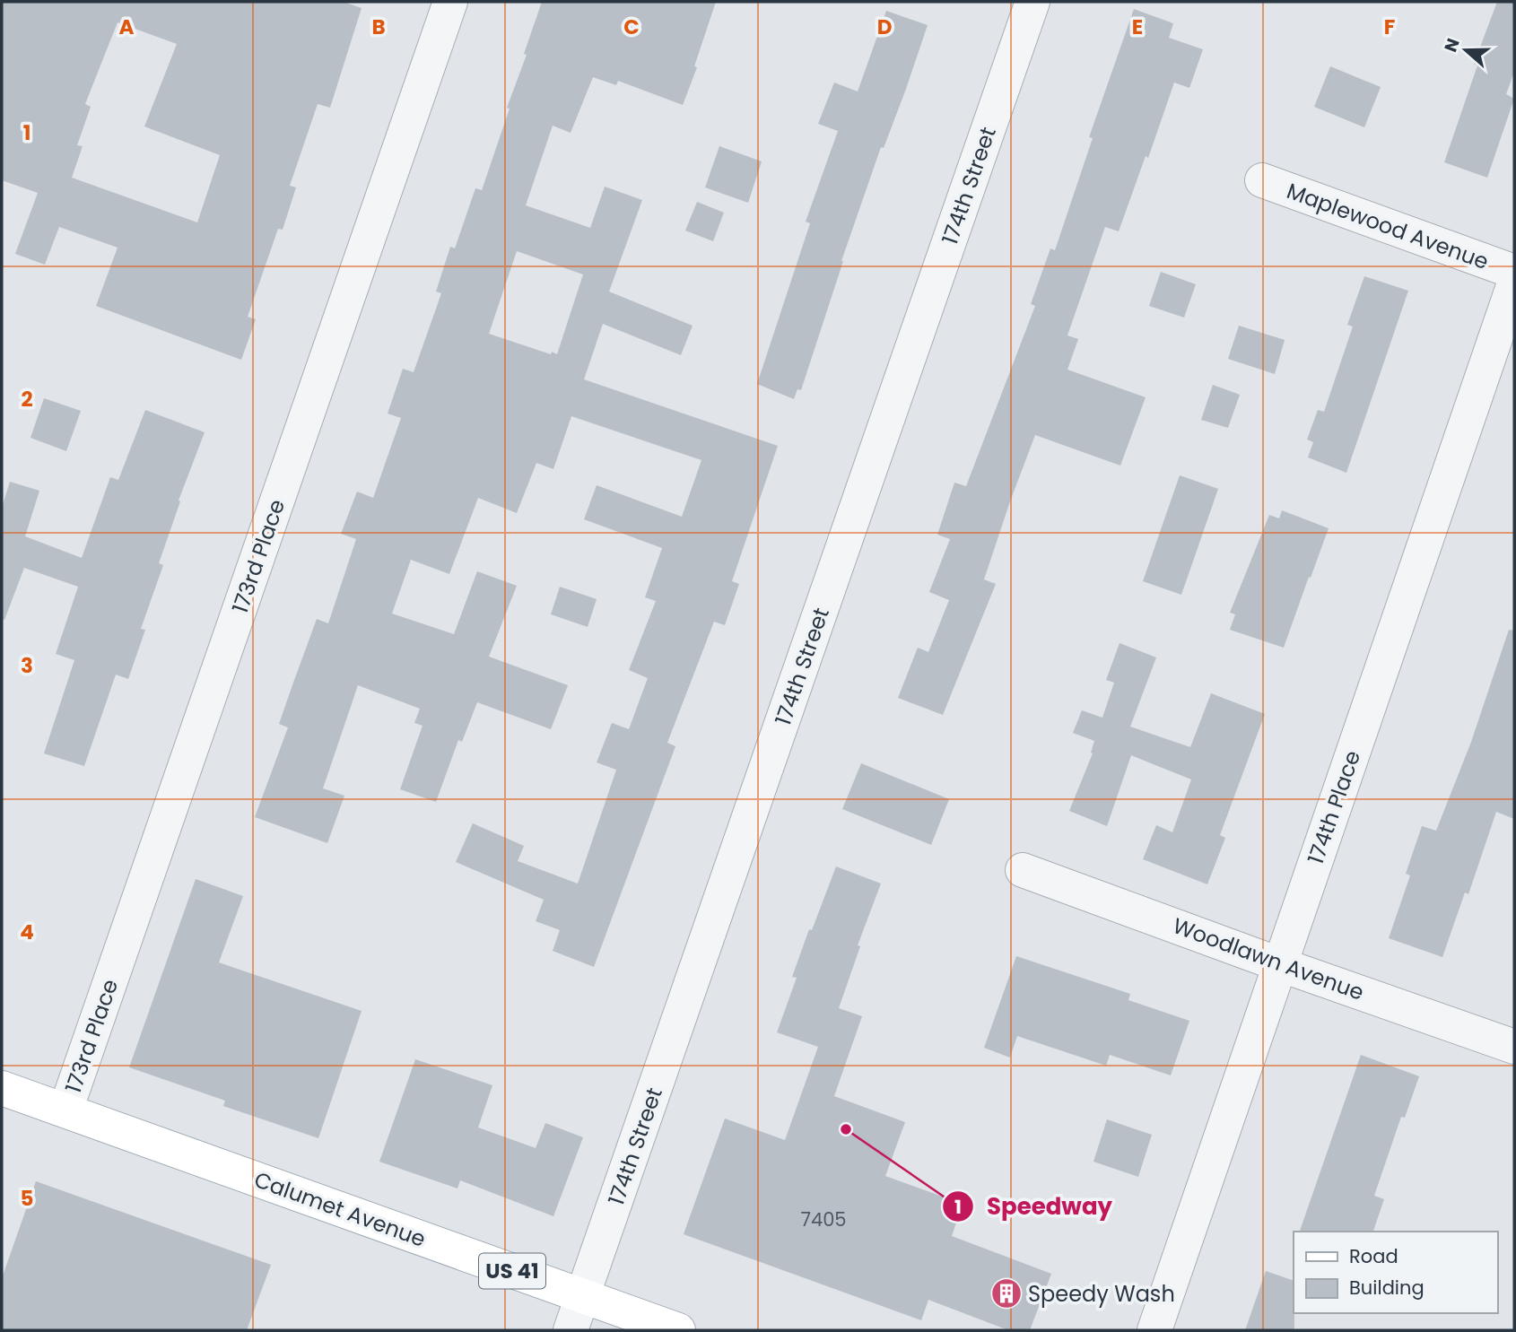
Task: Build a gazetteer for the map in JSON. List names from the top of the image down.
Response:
{
  "streets": {
    "main road": ["Calumet Avenue", "US 41"],
    "street": [
      "174th Street",
      "Maplewood Avenue",
      "173rd Place",
      "174th Place",
      "Woodlawn Avenue"
    ]
  },
  "crossings": [
    ["174th Street", "Calumet Avenue"],
    ["173rd Place", "Calumet Avenue"],
    ["174th Place", "Woodlawn Avenue"]
  ],
  "places": {
    "other": ["Speedway"],
    "building": ["Speedy Wash"]
  },
  "house_numbers": ["7405"],
  "legend": ["Road", "Building"],
  "north": "left",
  "grid": {
    "columns": [
      "A",
      "B",
      "C",
      "D",
      "E",
      "F"
    ],
    "rows": [
      "1",
      "2",
      "3",
      "4",
      "5"
    ]
  }
}
